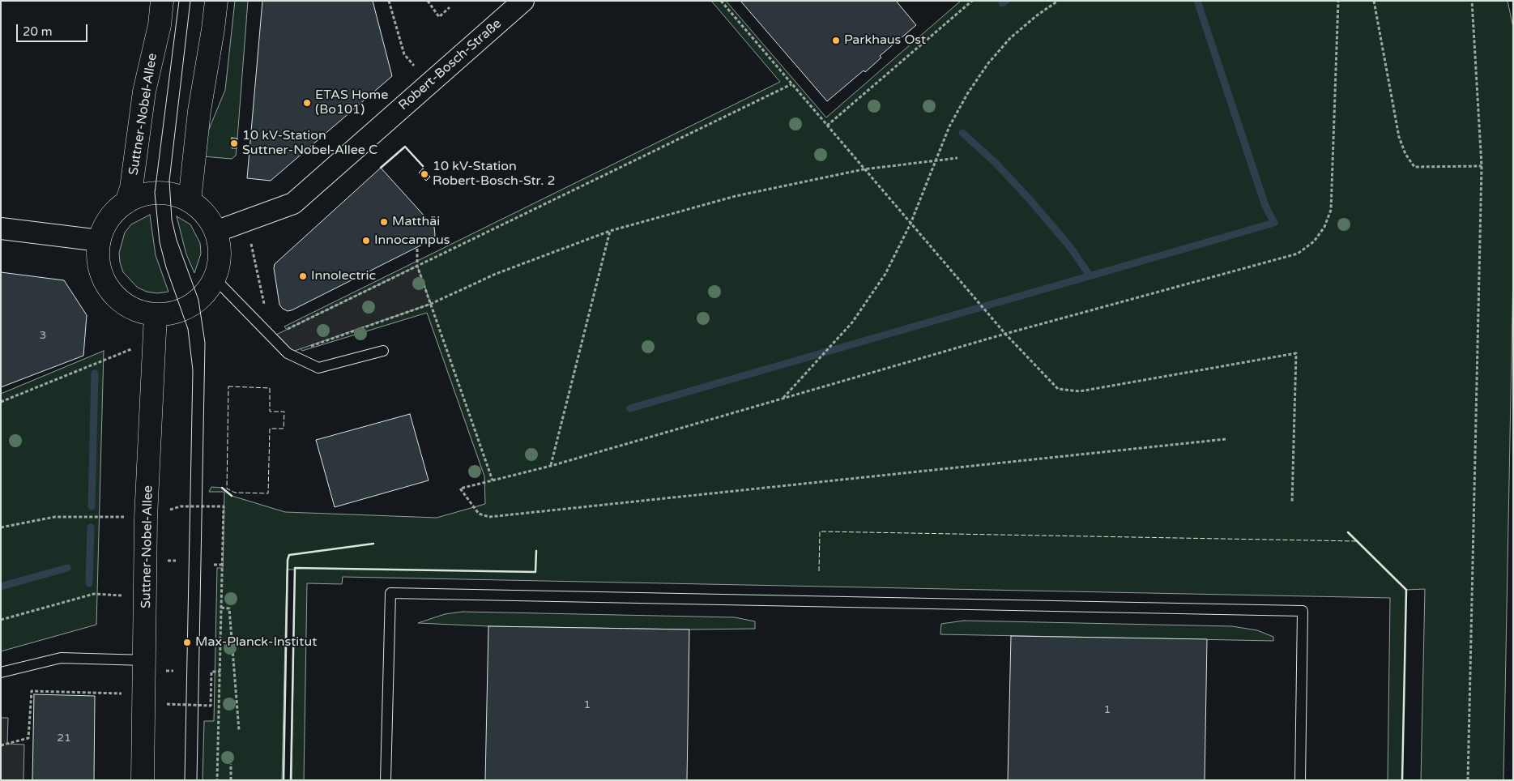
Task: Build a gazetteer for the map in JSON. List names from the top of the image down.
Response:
{
  "streets": {
    "street": ["Robert-Bosch-Straße", "Suttner-Nobel-Allee"]
  },
  "crossings": [
    ["Robert-Bosch-Straße", "Suttner-Nobel-Allee"]
  ],
  "places": [
    "Parkhaus Ost",
    "ETAS Home (Bo101)",
    "10 kV-Station Suttner-Nobel-Allee C",
    "10 kV-Station Robert-Bosch-Str. 2",
    "Matthäi",
    "Innocampus",
    "Innolectric",
    "Max-Planck-Institut"
  ],
  "house_numbers": [
    "3",
    "1",
    "1",
    "21"
  ],
  "scale_bar": "20 m"
}
